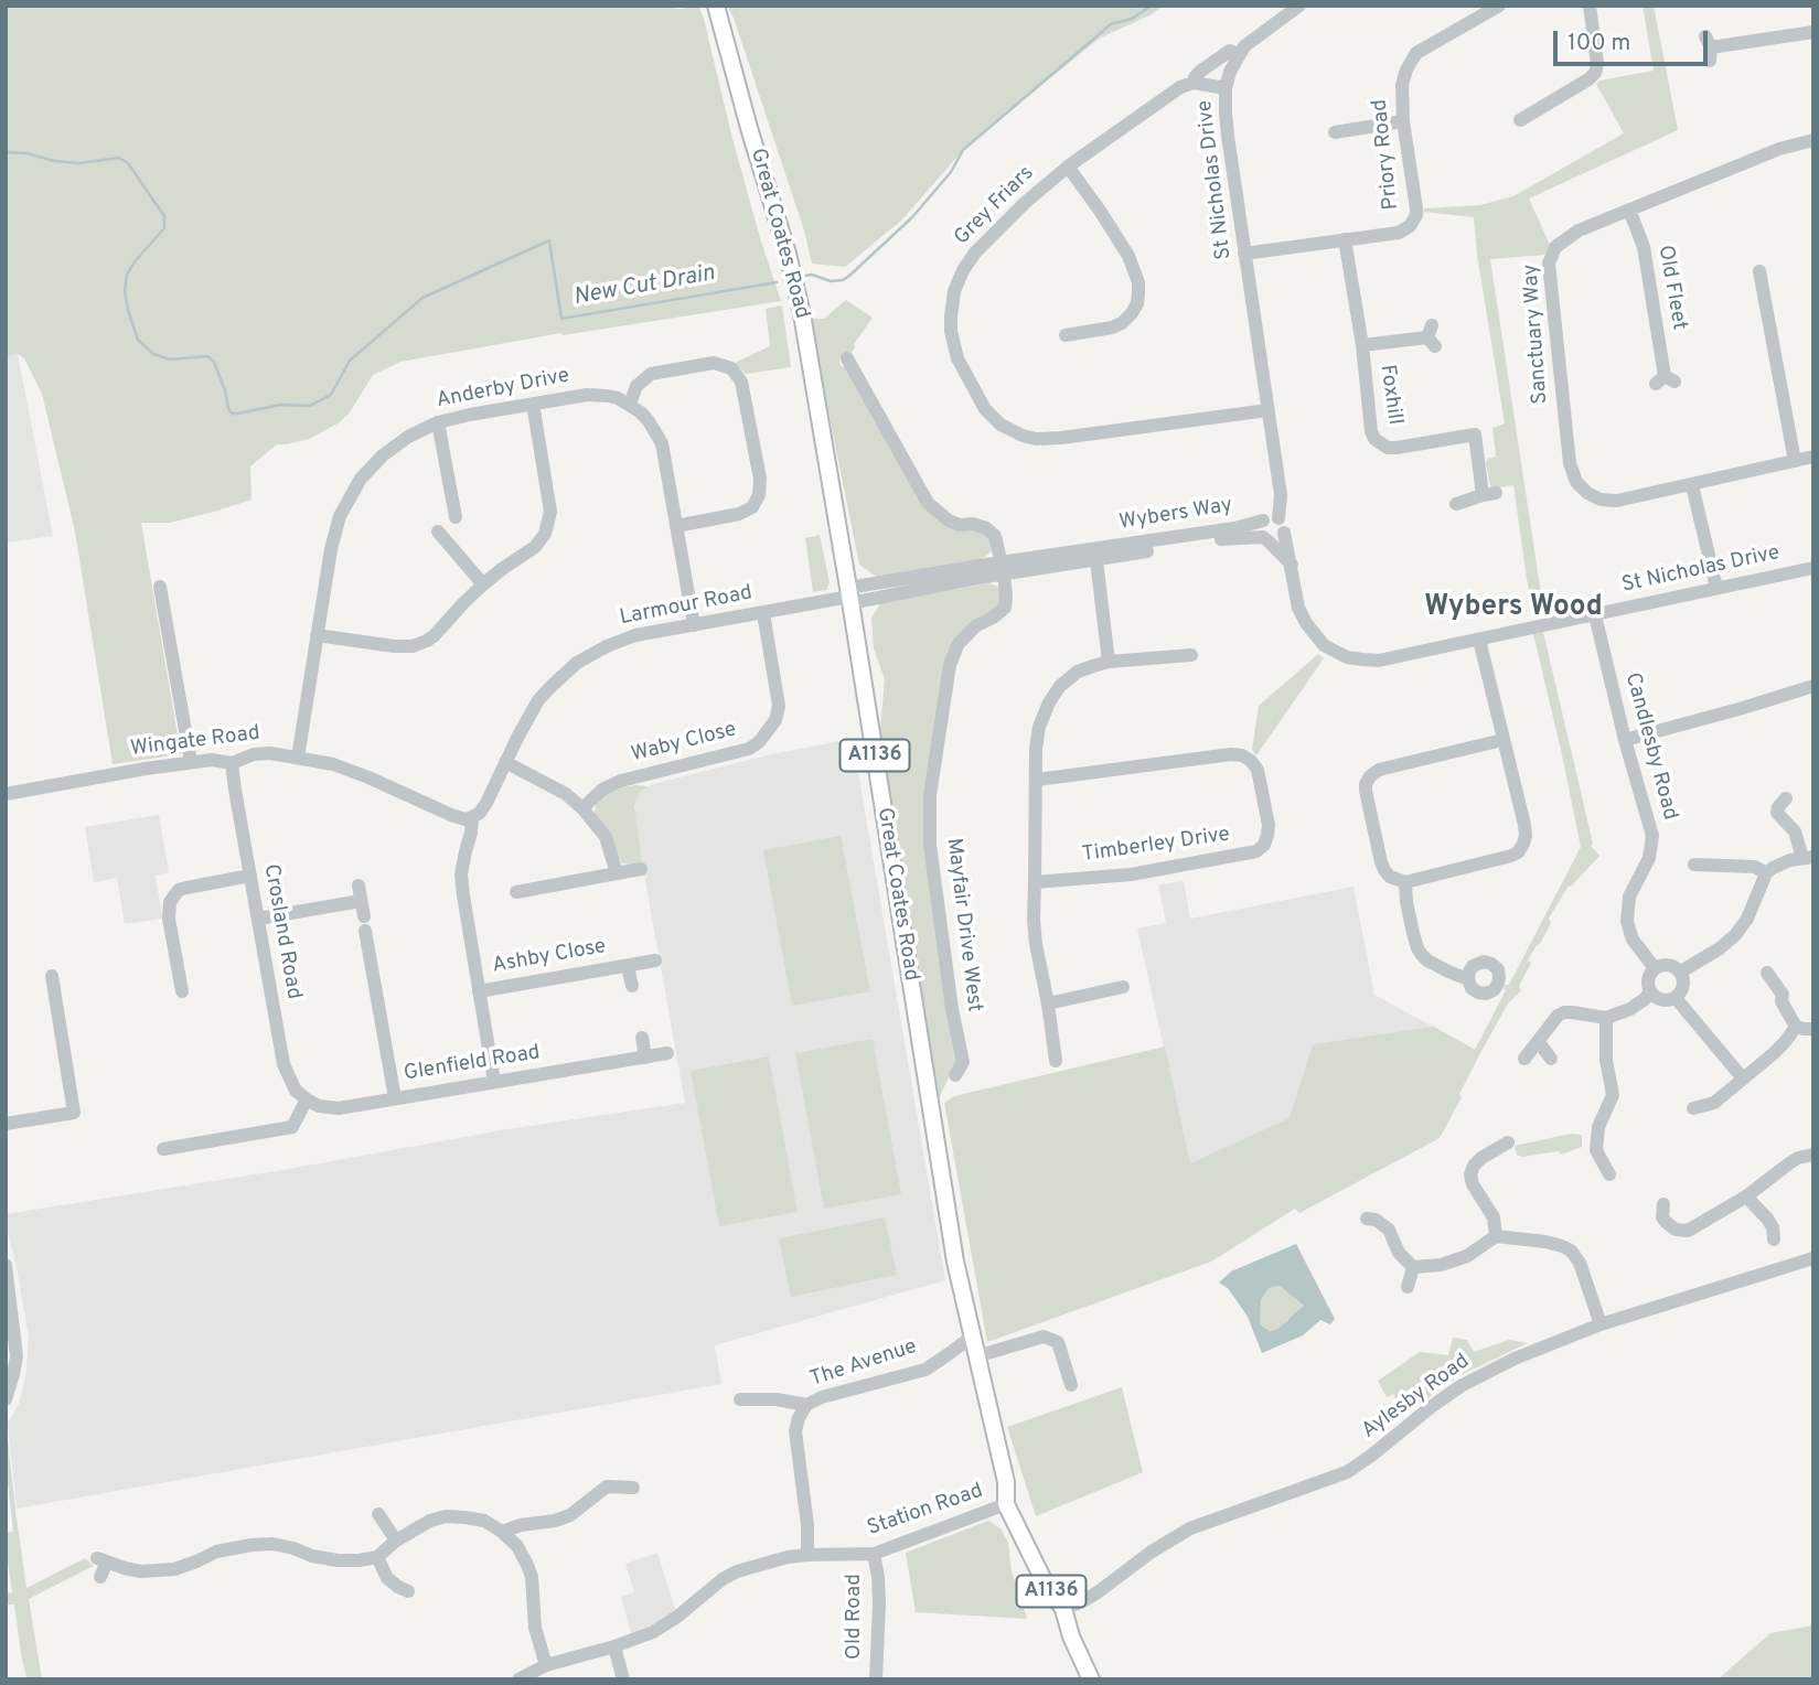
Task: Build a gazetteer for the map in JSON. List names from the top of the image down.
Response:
{
  "streets": {
    "main road": ["Great Coates Road", "A1136"],
    "street": [
      "Priory Road",
      "St Nicholas Drive",
      "Grey Friars",
      "Old Fleet",
      "Sanctuary Way",
      "Anderby Drive",
      "Foxhill",
      "Wybers Way",
      "Larmour Road",
      "Wingate Road",
      "Waby Close",
      "Candlesby Road",
      "Timberley Drive",
      "Mayfair Drive West",
      "Crosland Road",
      "Ashby Close",
      "Glenfield Road",
      "The Avenue",
      "Aylesby Road",
      "Station Road",
      "Old Road"
    ]
  },
  "crossings": [
    ["Priory Road", "St Nicholas Drive"],
    ["Priory Road", "Foxhill"],
    ["St Nicholas Drive", "Grey Friars"],
    ["St Nicholas Drive", "Wybers Way"],
    ["St Nicholas Drive", "Candlesby Road"],
    ["Great Coates Road", "Wybers Way"],
    ["Great Coates Road", "Larmour Road"],
    ["Great Coates Road", "The Avenue"],
    ["Great Coates Road", "Aylesby Road"],
    ["Great Coates Road", "Station Road"],
    ["Old Fleet", "Sanctuary Way"],
    ["Anderby Drive", "Wingate Road"],
    ["Wybers Way", "Larmour Road"],
    ["Wybers Way", "Mayfair Drive West"],
    ["Larmour Road", "Wingate Road"],
    ["Larmour Road", "Waby Close"],
    ["Larmour Road", "Ashby Close"],
    ["Larmour Road", "Glenfield Road"],
    ["Wingate Road", "Crosland Road"],
    ["Crosland Road", "Glenfield Road"],
    ["The Avenue", "Station Road"],
    ["Station Road", "Old Road"]
  ],
  "districts": ["Wybers Wood"],
  "water": ["New Cut Drain"],
  "scale_bar": "100 m"
}
